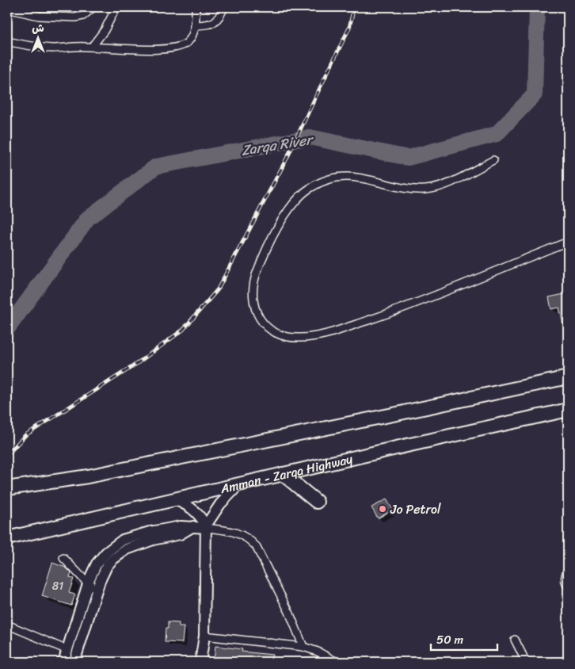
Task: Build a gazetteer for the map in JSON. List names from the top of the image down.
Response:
{
  "streets": {
    "highway": ["Amman - Zarqa Highway"]
  },
  "water": ["Zarqa River"],
  "places": ["Jo Petrol"],
  "house_numbers": ["81"],
  "scale_bar": "50 m",
  "north": "top"
}
